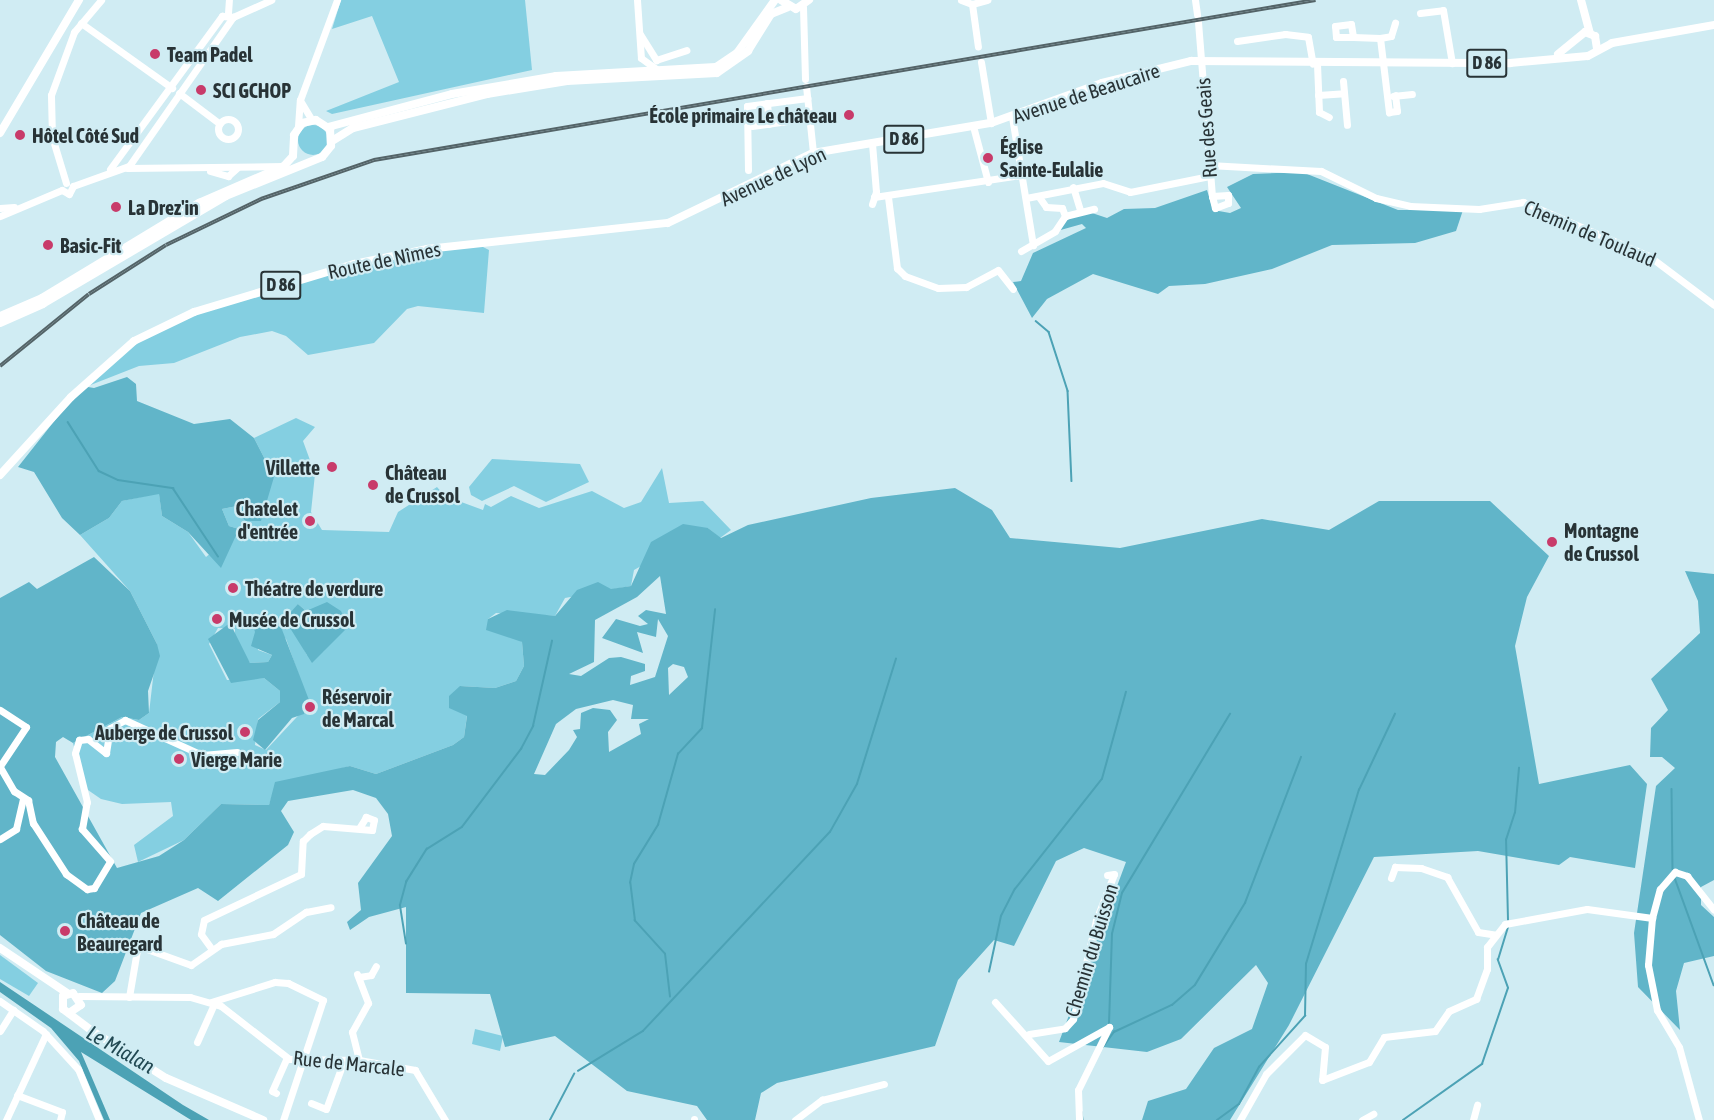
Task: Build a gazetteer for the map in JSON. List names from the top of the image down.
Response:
{
  "streets": {
    "main road": [
      "D 86",
      "Avenue de Beaucaire",
      "Avenue de Lyon",
      "Route de Nîmes"
    ],
    "street": [
      "Rue des Geais",
      "Chemin de Toulaud",
      "Chemin du Buisson",
      "Rue de Marcale"
    ]
  },
  "crossings": [
    ["Avenue de Beaucaire", "Rue des Geais"],
    ["Avenue de Beaucaire", "Avenue de Lyon"],
    ["Rue des Geais", "Chemin de Toulaud"],
    ["Avenue de Lyon", "Route de Nîmes"]
  ],
  "water": ["Le Mialan"],
  "places": [
    "Team Padel",
    "SCI GCHOP",
    "École primaire Le château",
    "Hôtel Côté Sud",
    "Église Sainte-Eulalie",
    "La Drez'in",
    "Basic-Fit",
    "Villette",
    "Château de Crussol",
    "Chatelet d'entrée",
    "Montagne de Crussol",
    "Théatre de verdure",
    "Musée de Crussol",
    "Réservoir de Marcal",
    "Auberge de Crussol",
    "Vierge Marie",
    "Château de Beauregard"
  ]
}
